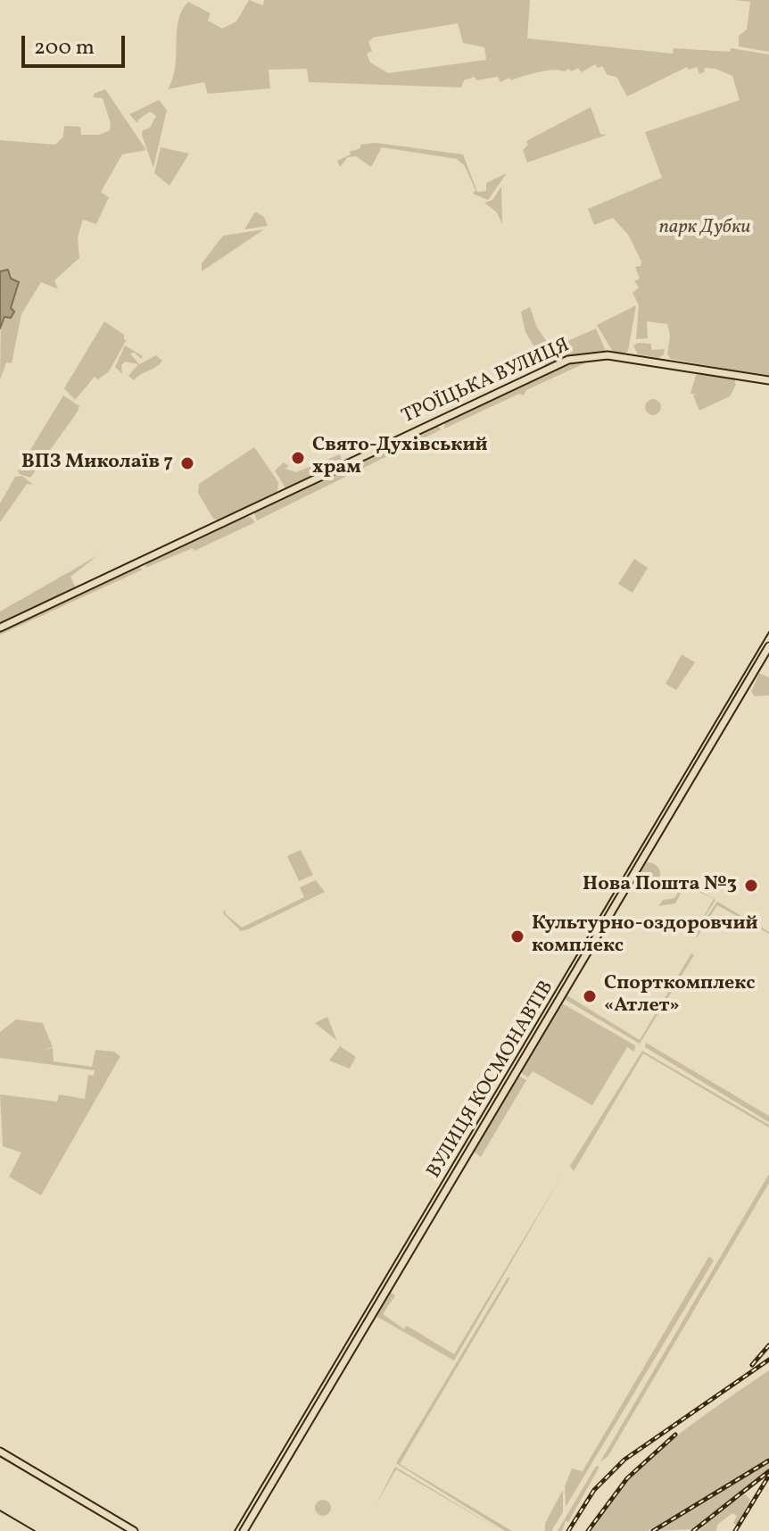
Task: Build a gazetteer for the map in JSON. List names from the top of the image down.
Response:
{
  "streets": {
    "main road": ["ТРОЇЦЬКА ВУЛИЦЯ", "ВУЛИЦЯ КОСМОНАВТІВ"]
  },
  "parks": ["парк Дубки"],
  "places": [
    "Свято-Духівський храм",
    "ВПЗ Миколаїв 7",
    "Нова Пошта №3",
    "Культурно-оздоровчий комплекс",
    "Спорткомплекс «Атлет»"
  ],
  "scale_bar": "200 m"
}
